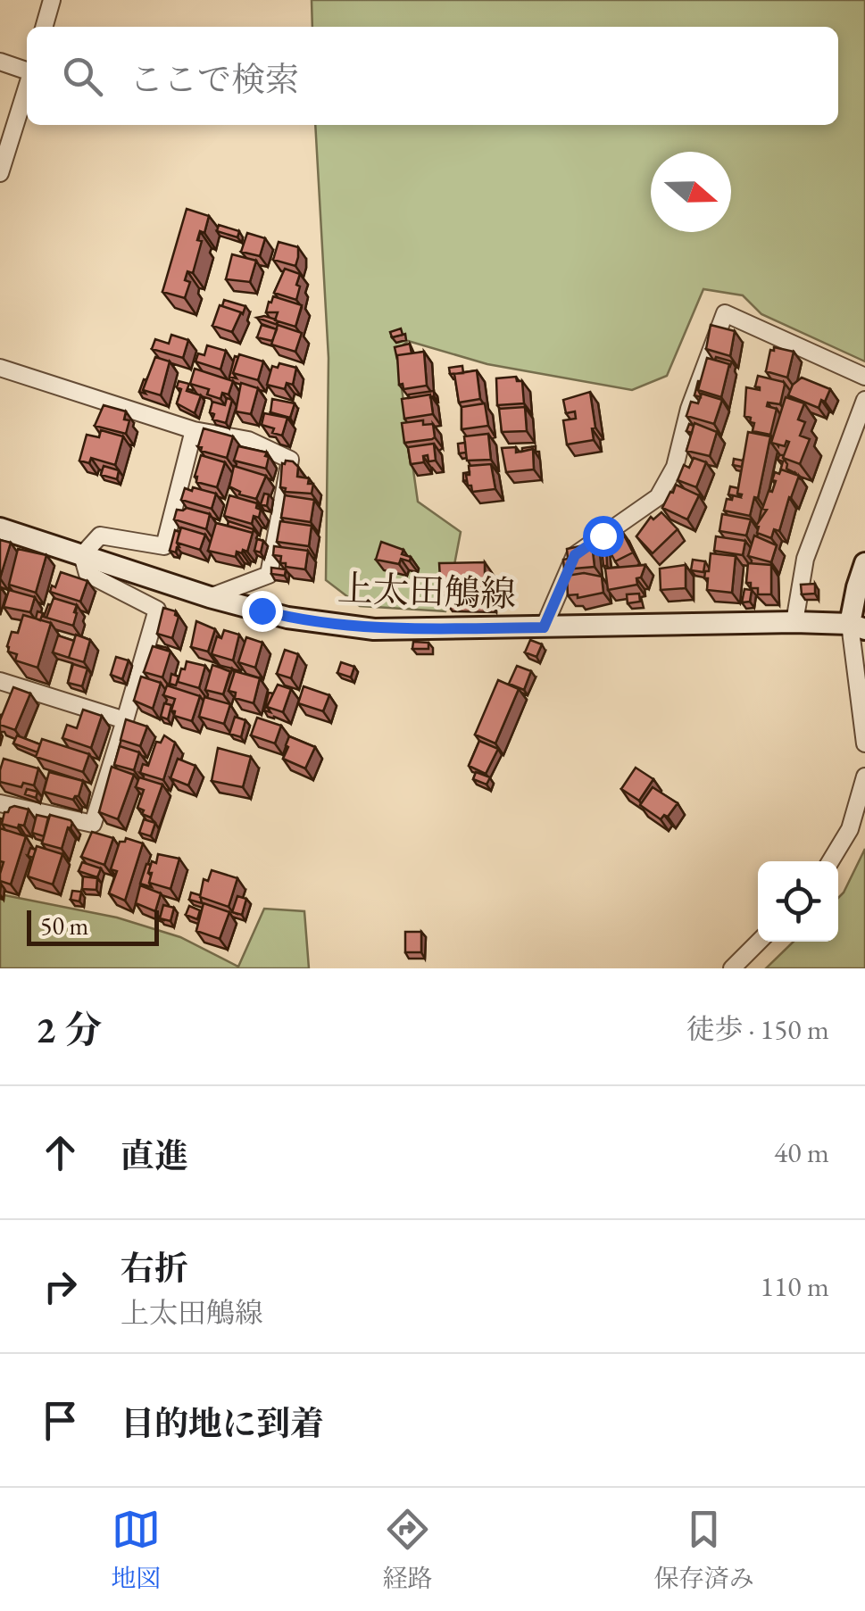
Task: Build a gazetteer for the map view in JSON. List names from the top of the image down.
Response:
{
  "streets": {
    "main road": ["上太田鵤線"]
  },
  "scale_bar": "50 m",
  "north": "right",
  "page": {
    "search": "ここで検索",
    "scale": "50 m",
    "heading": ["2 分", "徒歩 · 150 m"],
    "list": [
      ["直進", "40 m"],
      ["右折", "上太田鵤線", "110 m"],
      "目的地に到着"
    ],
    "nav": ["地図", "経路", "保存済み"]
  }
}
